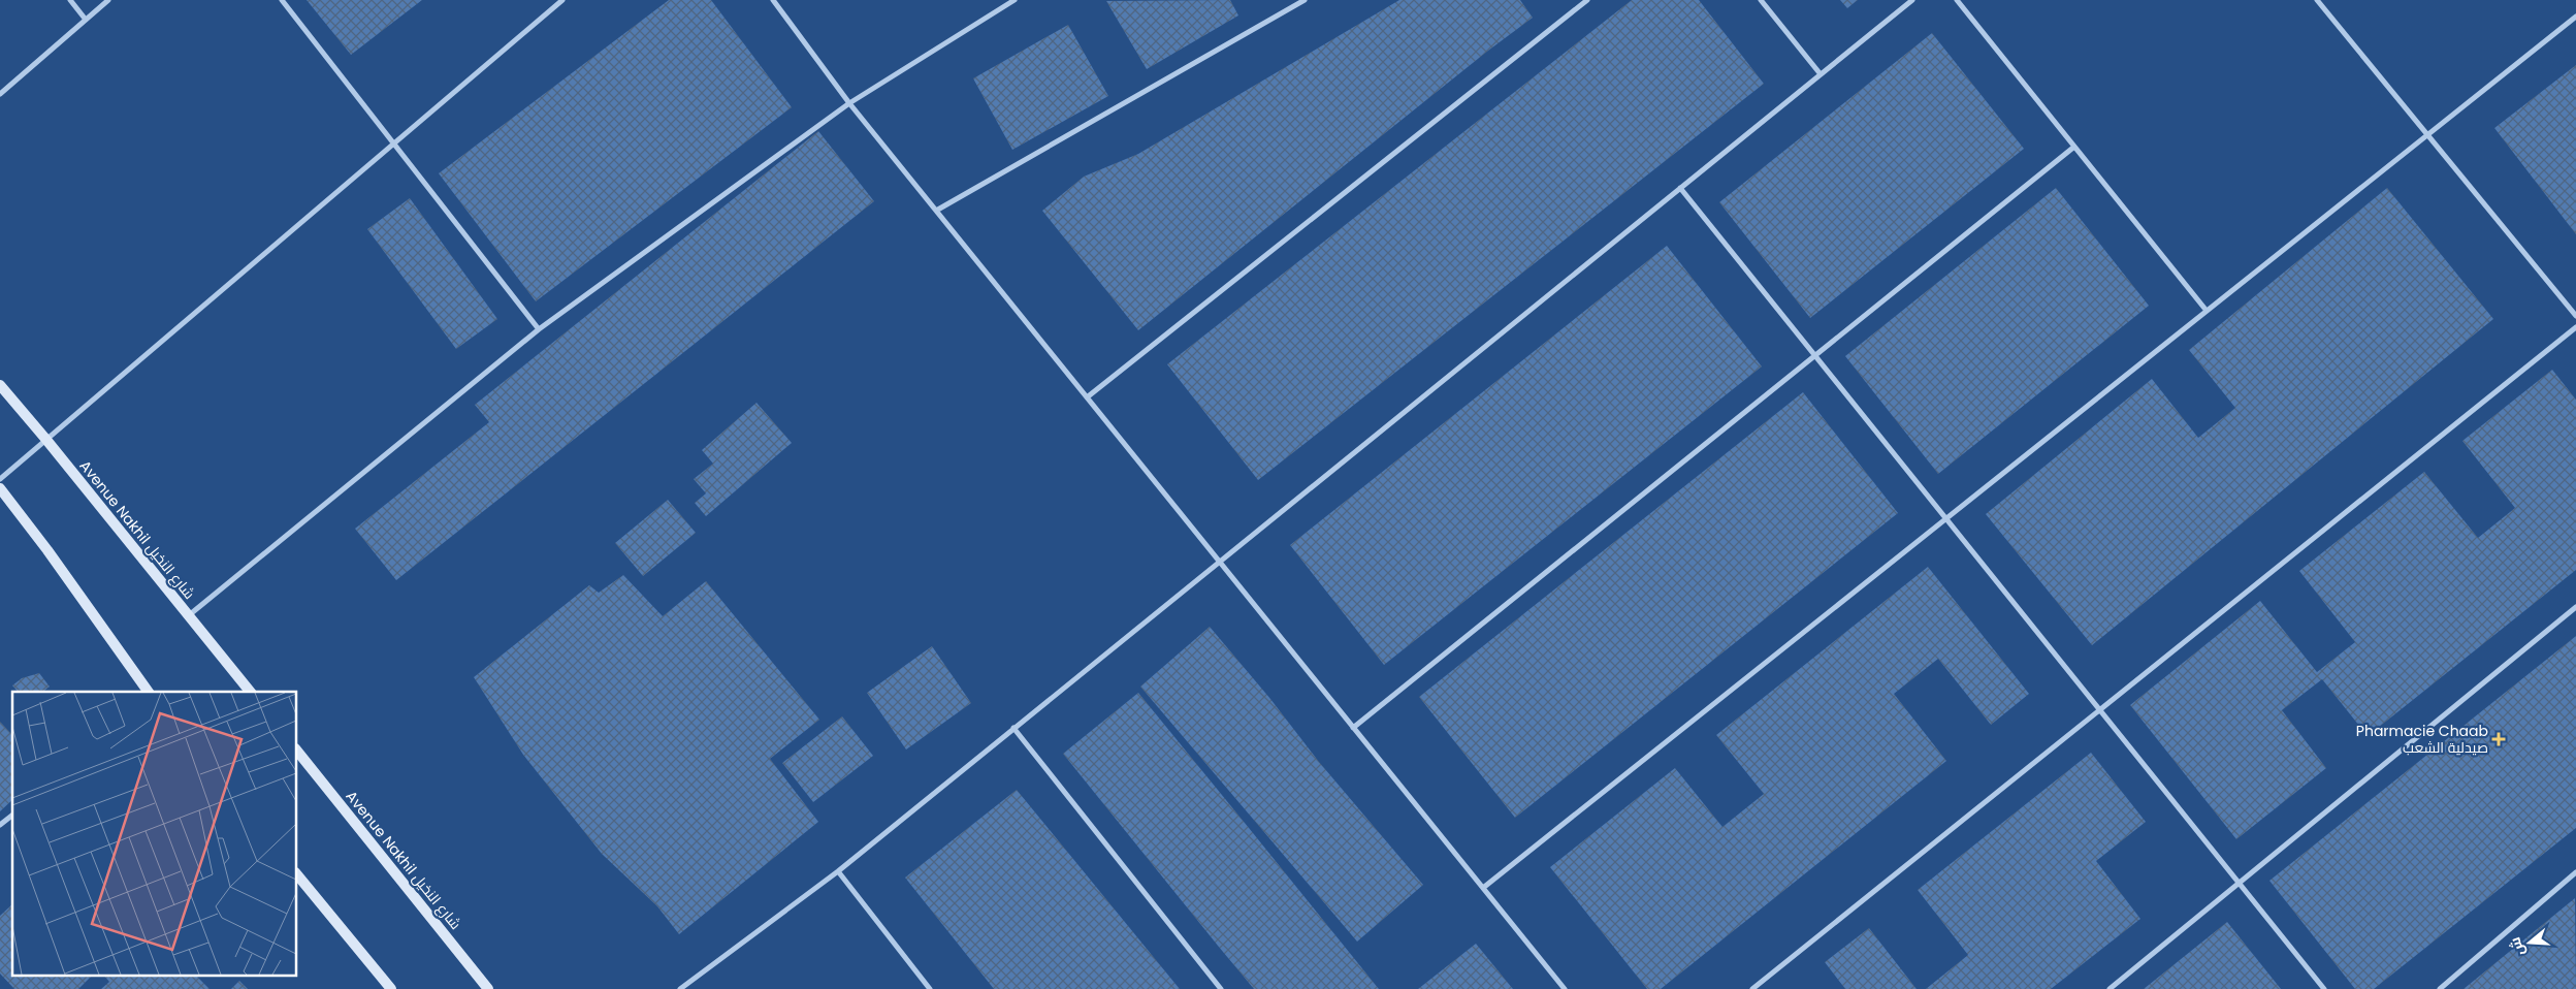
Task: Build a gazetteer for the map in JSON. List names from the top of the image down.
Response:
{
  "streets": {
    "street": ["Avenue Nakhil شارع النخيل"]
  },
  "places": {
    "health": ["Pharmacie Chaab صيدلية الشعب"]
  },
  "north": "left"
}
